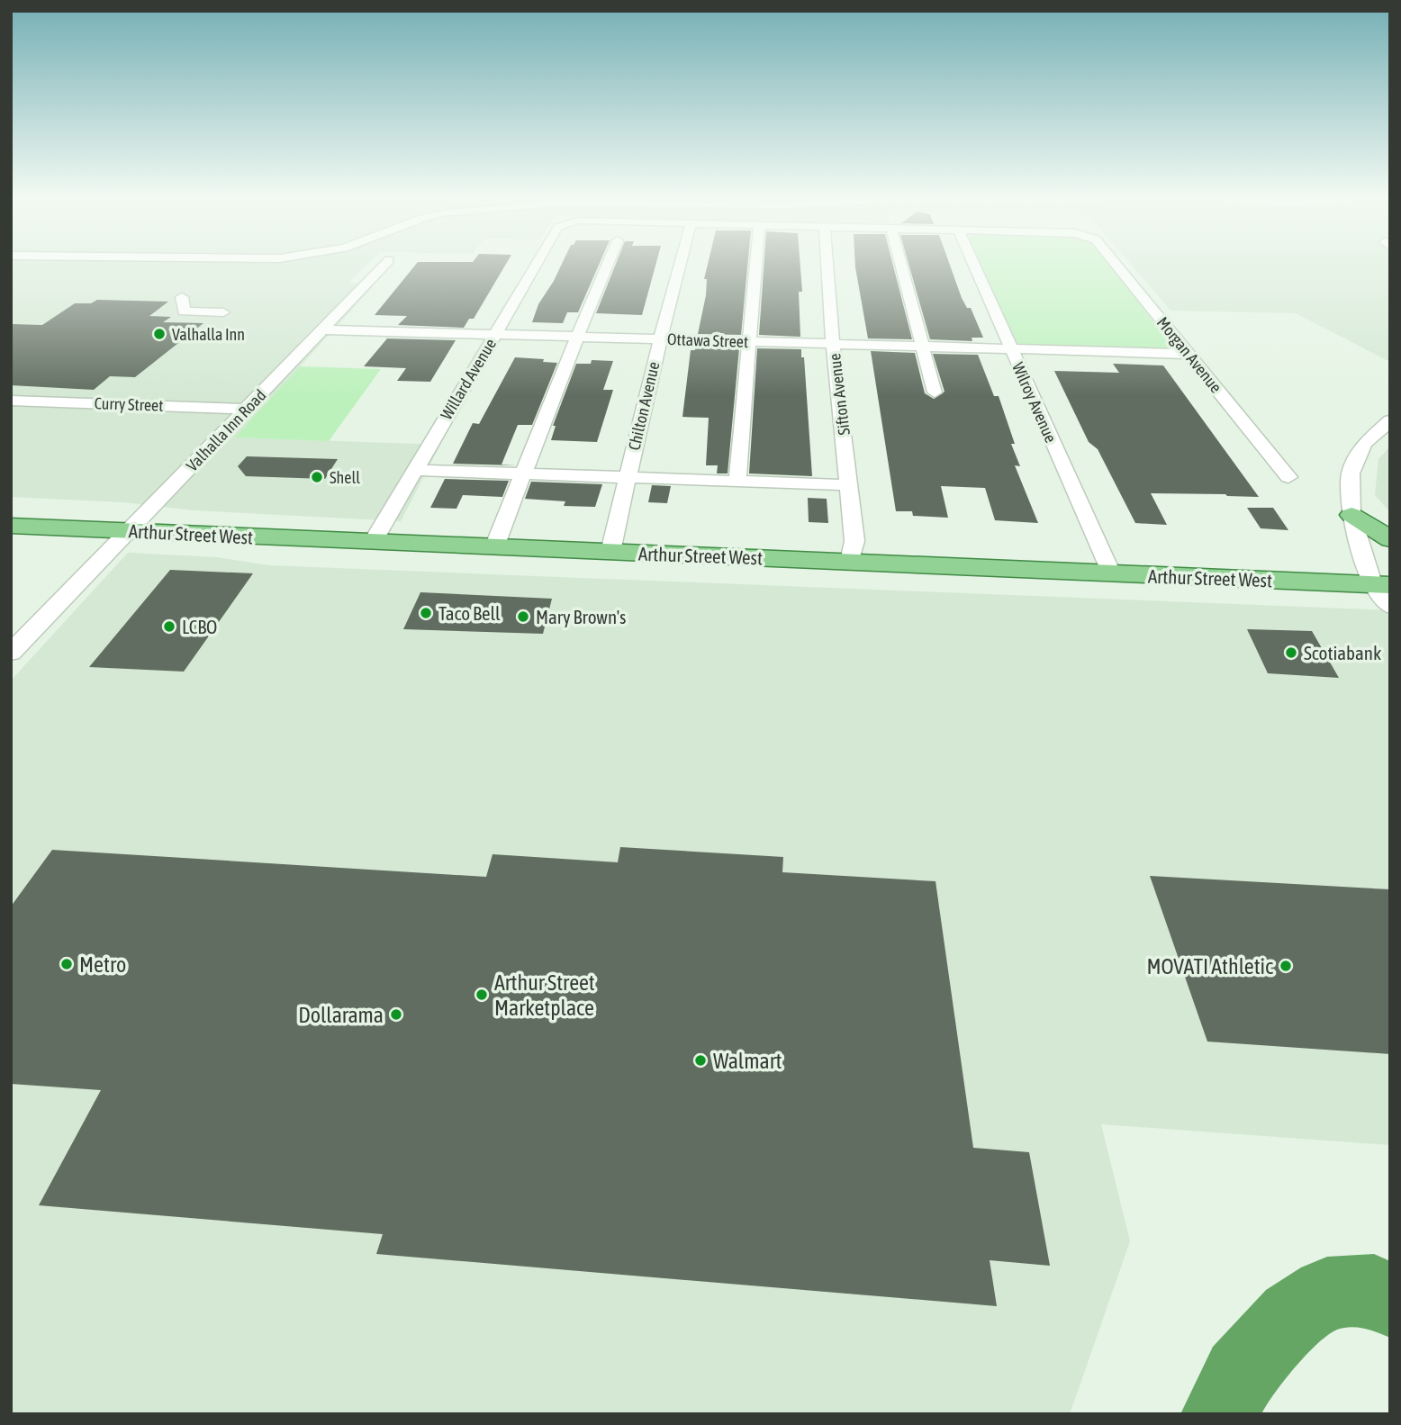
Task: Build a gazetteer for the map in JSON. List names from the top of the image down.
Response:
{
  "streets": {
    "main road": ["Arthur Street West"],
    "street": [
      "Ottawa Street",
      "Morgan Avenue",
      "Willard Avenue",
      "Sifton Avenue",
      "Wilroy Avenue",
      "Curry Street",
      "Chilton Avenue",
      "Valhalla Inn Road"
    ]
  },
  "crossings": [
    ["Ottawa Street", "Morgan Avenue"],
    ["Ottawa Street", "Willard Avenue"],
    ["Ottawa Street", "Sifton Avenue"],
    ["Ottawa Street", "Wilroy Avenue"],
    ["Ottawa Street", "Chilton Avenue"],
    ["Ottawa Street", "Valhalla Inn Road"],
    ["Willard Avenue", "Arthur Street West"],
    ["Sifton Avenue", "Arthur Street West"],
    ["Wilroy Avenue", "Arthur Street West"],
    ["Curry Street", "Valhalla Inn Road"],
    ["Chilton Avenue", "Arthur Street West"],
    ["Valhalla Inn Road", "Arthur Street West"]
  ],
  "places": [
    "Valhalla Inn",
    "Shell",
    "Taco Bell",
    "Mary Brown's",
    "LCBO",
    "Scotiabank",
    "Metro",
    "MOVATI Athletic",
    "Arthur Street Marketplace",
    "Dollarama",
    "Walmart"
  ]
}
